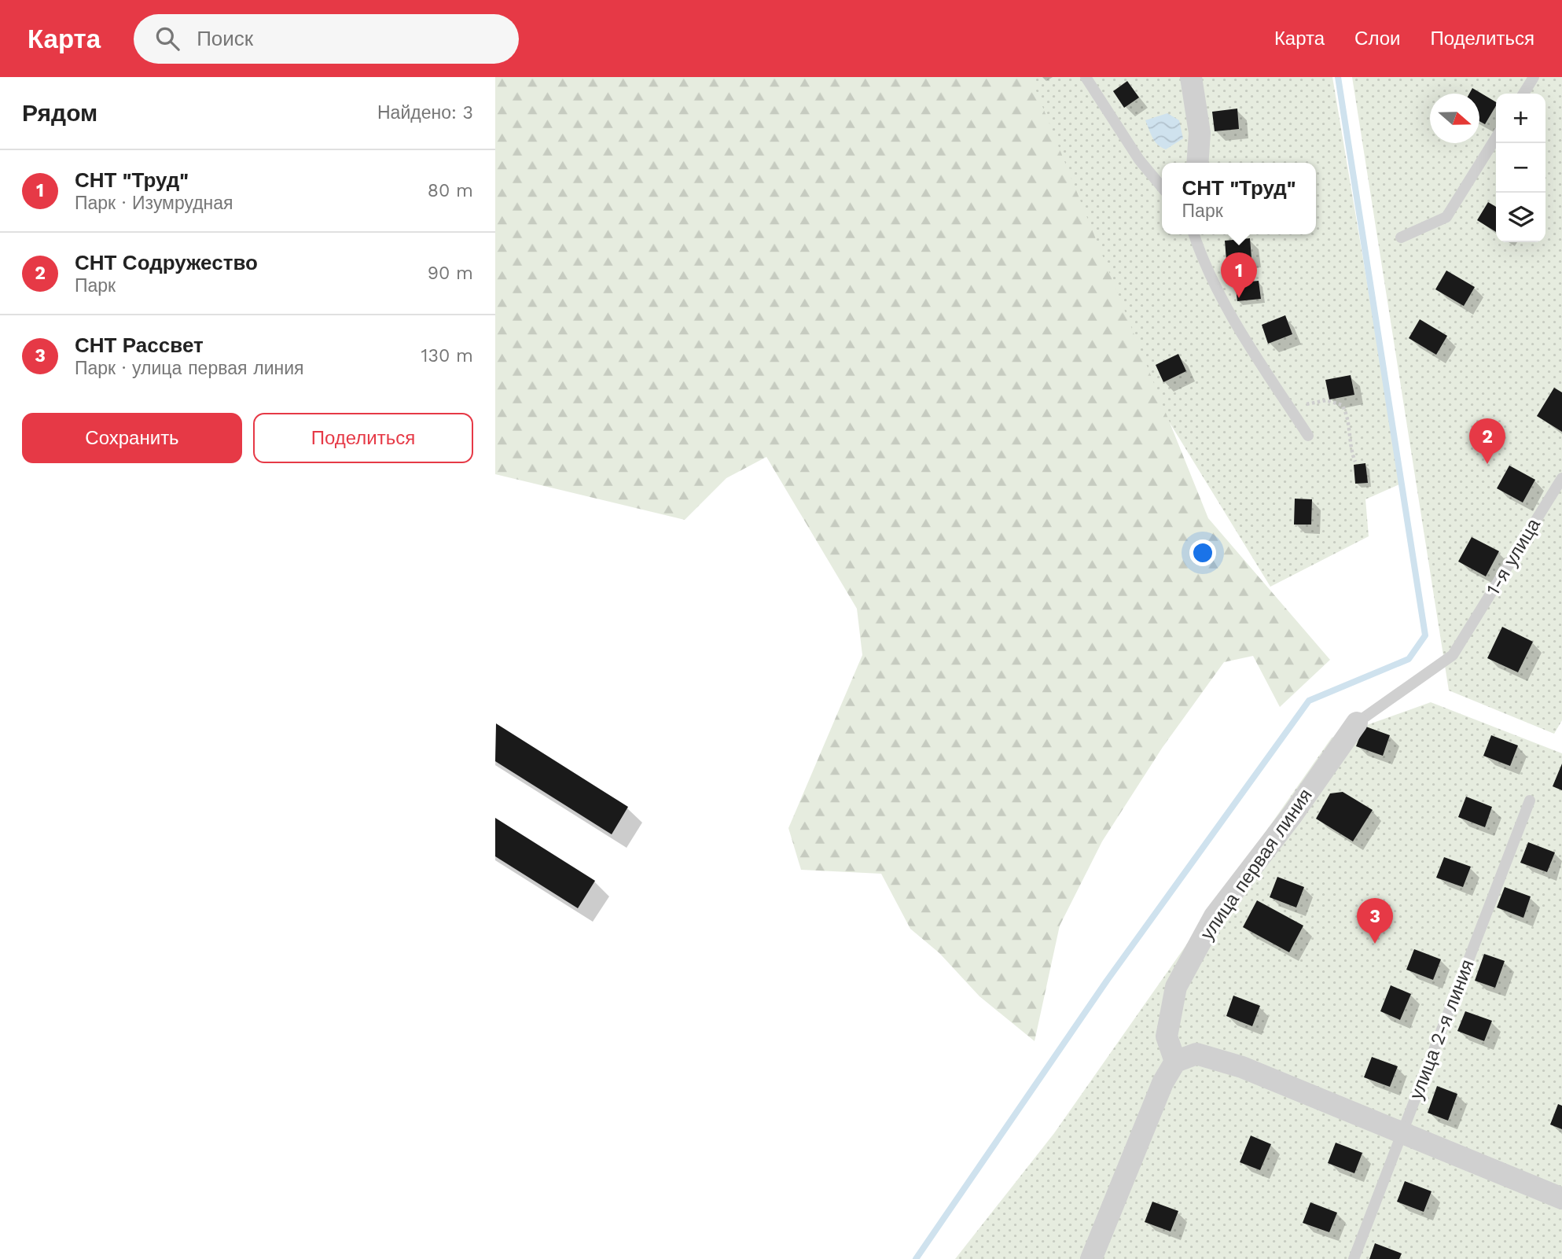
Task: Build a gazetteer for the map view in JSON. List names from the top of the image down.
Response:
{
  "streets": {
    "street": ["улица первая линия"],
    "lane": ["1-я улица", "улица 2-я линия"]
  },
  "crossings": [
    ["1-я улица", "улица первая линия"]
  ],
  "north": "right",
  "page": {
    "header": "Карта",
    "search": "Поиск",
    "nav": ["Карта", "Слои", "Поделиться"],
    "heading": ["Рядом", "Найдено: 3"],
    "map_buttons": ["+", "−"],
    "list": [
      {
        "mark": "1",
        "name": "СНТ \"Труд\"",
        "note": "Парк · Изумрудная",
        "value": "80 m"
      },
      {
        "mark": "2",
        "name": "СНТ Содружество",
        "note": "Парк",
        "value": "90 m"
      },
      {
        "mark": "3",
        "name": "СНТ Рассвет",
        "note": "Парк · улица первая линия",
        "value": "130 m"
      }
    ],
    "popup": ["СНТ \"Труд\"", "Парк"],
    "pins": ["1", "2", "3"],
    "buttons": ["Сохранить", "Поделиться"]
  }
}
